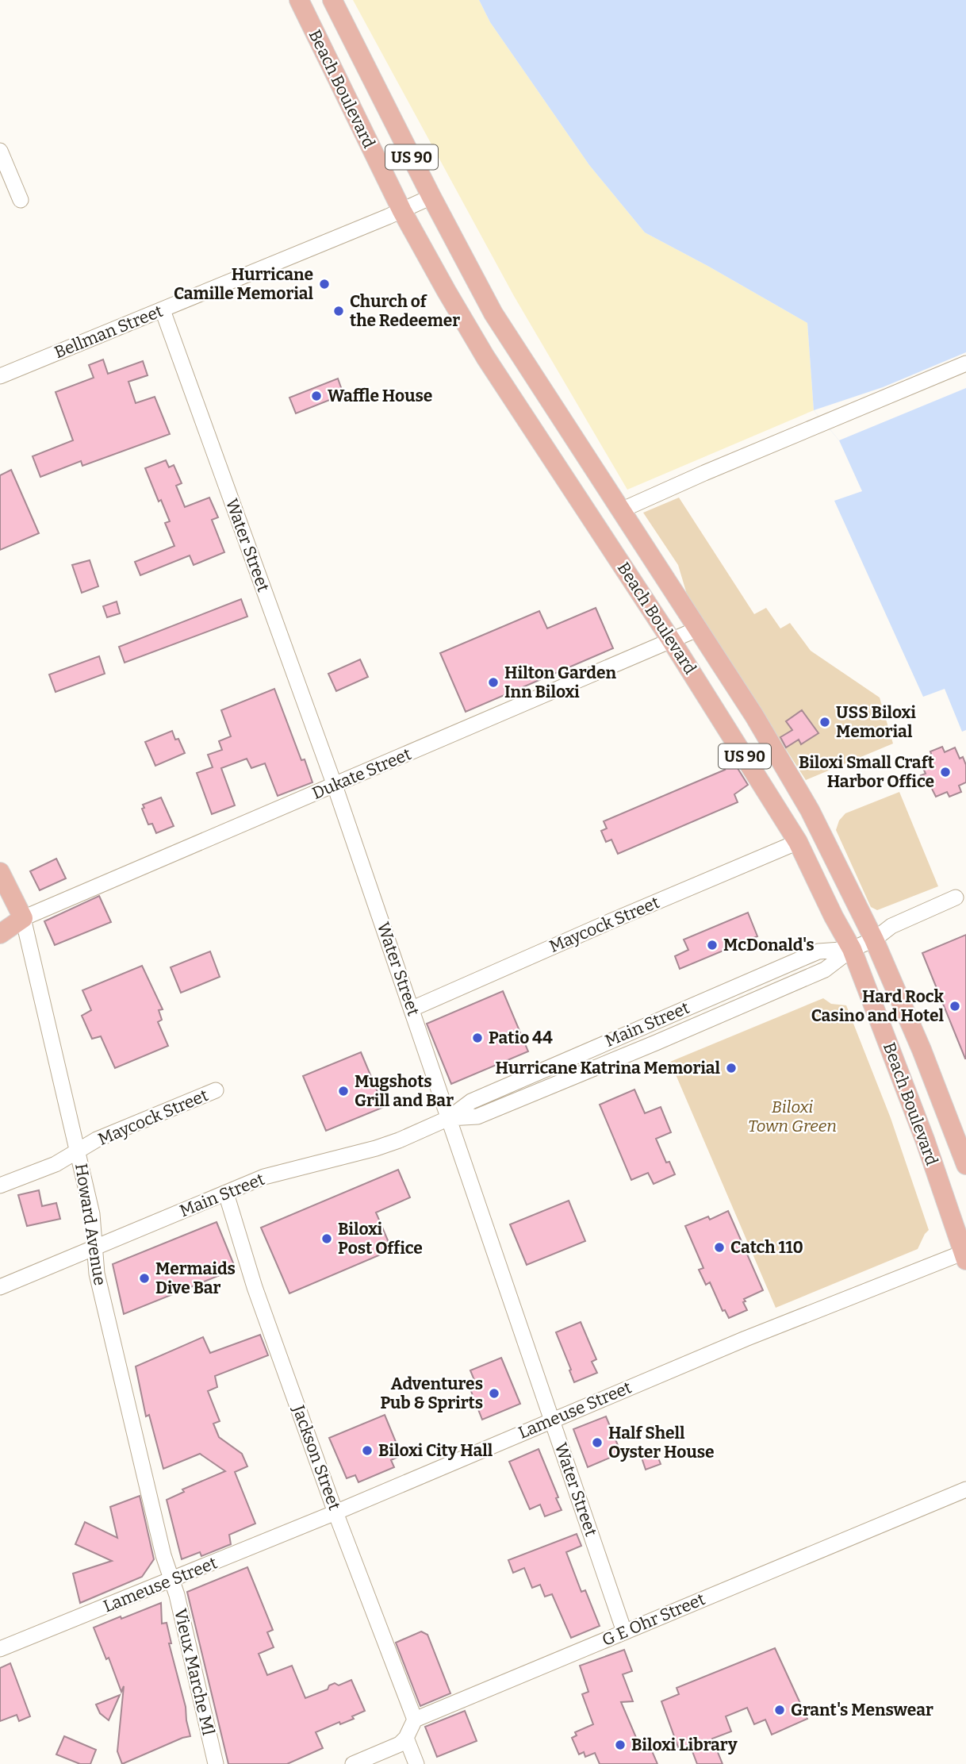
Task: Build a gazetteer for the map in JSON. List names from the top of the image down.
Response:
{
  "streets": {
    "main road": ["Beach Boulevard", "US 90", "Howard Avenue"],
    "street": [
      "Bellman Street",
      "Water Street",
      "Dukate Street",
      "Maycock Street",
      "Main Street",
      "Lameuse Street",
      "Jackson Street",
      "G E Ohr Street",
      "Vieux Marche Ml"
    ]
  },
  "crossings": [
    ["Beach Boulevard", "Bellman Street"],
    ["Beach Boulevard", "Dukate Street"],
    ["Beach Boulevard", "Maycock Street"],
    ["Beach Boulevard", "Main Street"],
    ["Beach Boulevard", "Lameuse Street"],
    ["Bellman Street", "Water Street"],
    ["Water Street", "Dukate Street"],
    ["Water Street", "Maycock Street"],
    ["Water Street", "Main Street"],
    ["Water Street", "Lameuse Street"],
    ["Water Street", "G E Ohr Street"],
    ["Dukate Street", "Howard Avenue"],
    ["Maycock Street", "Howard Avenue"],
    ["Main Street", "Howard Avenue"],
    ["Main Street", "Jackson Street"],
    ["Howard Avenue", "Lameuse Street"],
    ["Howard Avenue", "Vieux Marche Ml"],
    ["Lameuse Street", "Jackson Street"],
    ["Lameuse Street", "Vieux Marche Ml"],
    ["Jackson Street", "G E Ohr Street"]
  ],
  "parks": ["Biloxi Town Green"],
  "places": [
    "Hurricane Camille Memorial",
    "Church of the Redeemer",
    "Waffle House",
    "Hilton Garden Inn Biloxi",
    "USS Biloxi Memorial",
    "Biloxi Small Craft Harbor Office",
    "McDonald's",
    "Hard Rock Casino and Hotel",
    "Patio 44",
    "Hurricane Katrina Memorial",
    "Mugshots Grill and Bar",
    "Biloxi Post Office",
    "Catch 110",
    "Mermaids Dive Bar",
    "Adventures Pub & Sprirts",
    "Half Shell Oyster House",
    "Biloxi City Hall",
    "Grant's Menswear",
    "Biloxi Library"
  ]
}
